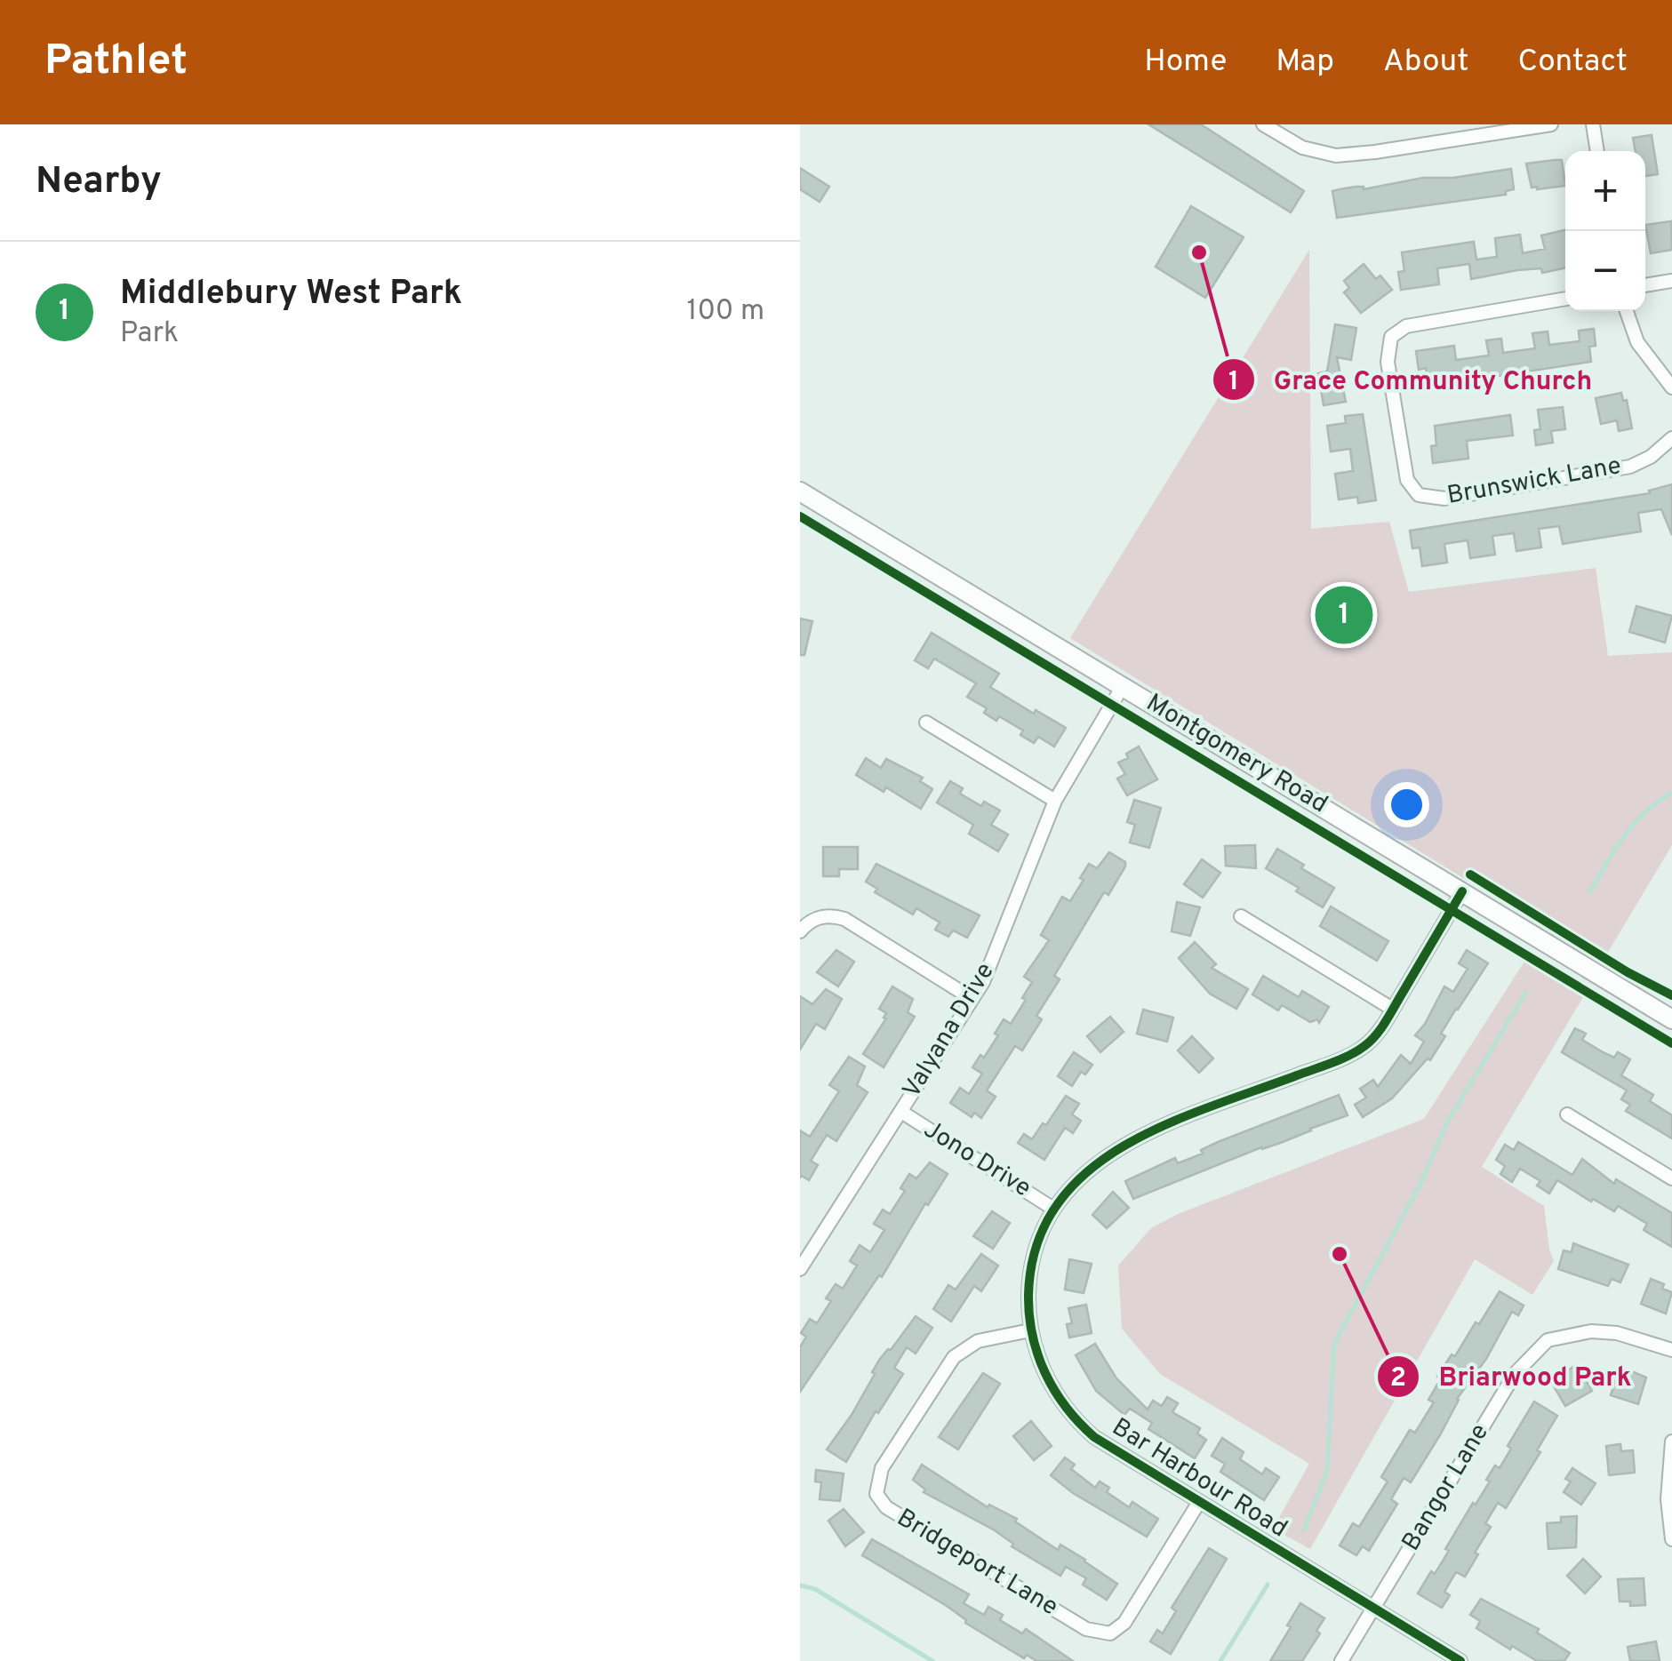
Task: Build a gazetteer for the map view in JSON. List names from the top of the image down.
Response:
{
  "streets": {
    "street": [
      "Brunswick Lane",
      "Montgomery Road",
      "Valyana Drive",
      "Jono Drive",
      "Bar Harbour Road",
      "Bangor Lane",
      "Bridgeport Lane"
    ]
  },
  "crossings": [
    ["Montgomery Road", "Valyana Drive"],
    ["Montgomery Road", "Bar Harbour Road"],
    ["Valyana Drive", "Jono Drive"],
    ["Jono Drive", "Bar Harbour Road"],
    ["Bar Harbour Road", "Bangor Lane"],
    ["Bar Harbour Road", "Bridgeport Lane"]
  ],
  "places": ["Grace Community Church", "Briarwood Park"],
  "page": {
    "header": "Pathlet",
    "nav": [
      "Home",
      "Map",
      "About",
      "Contact"
    ],
    "heading": "Nearby",
    "map_buttons": ["+", "−"],
    "list": [
      {
        "mark": "1",
        "name": "Middlebury West Park",
        "note": "Park",
        "value": "100 m"
      }
    ],
    "pins": "1"
  }
}
